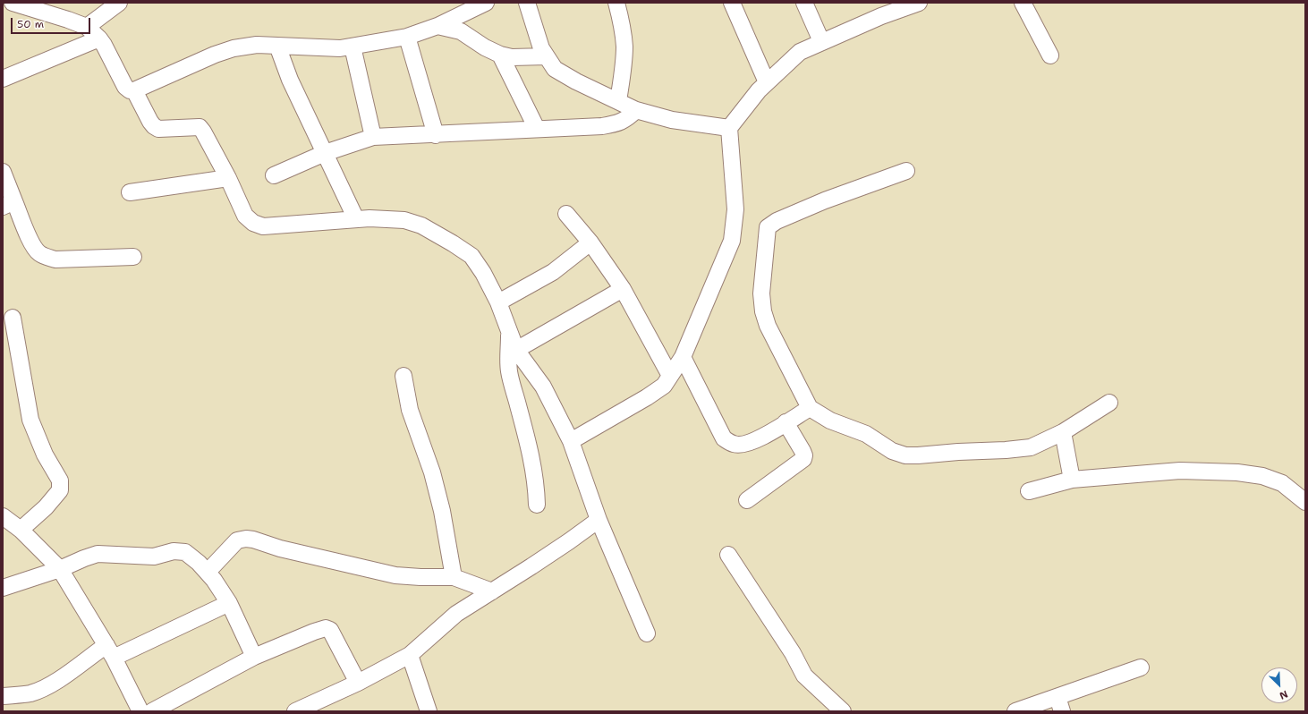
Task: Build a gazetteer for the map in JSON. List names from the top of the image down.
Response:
{
  "scale_bar": "50 m",
  "north": "bottom right"
}
